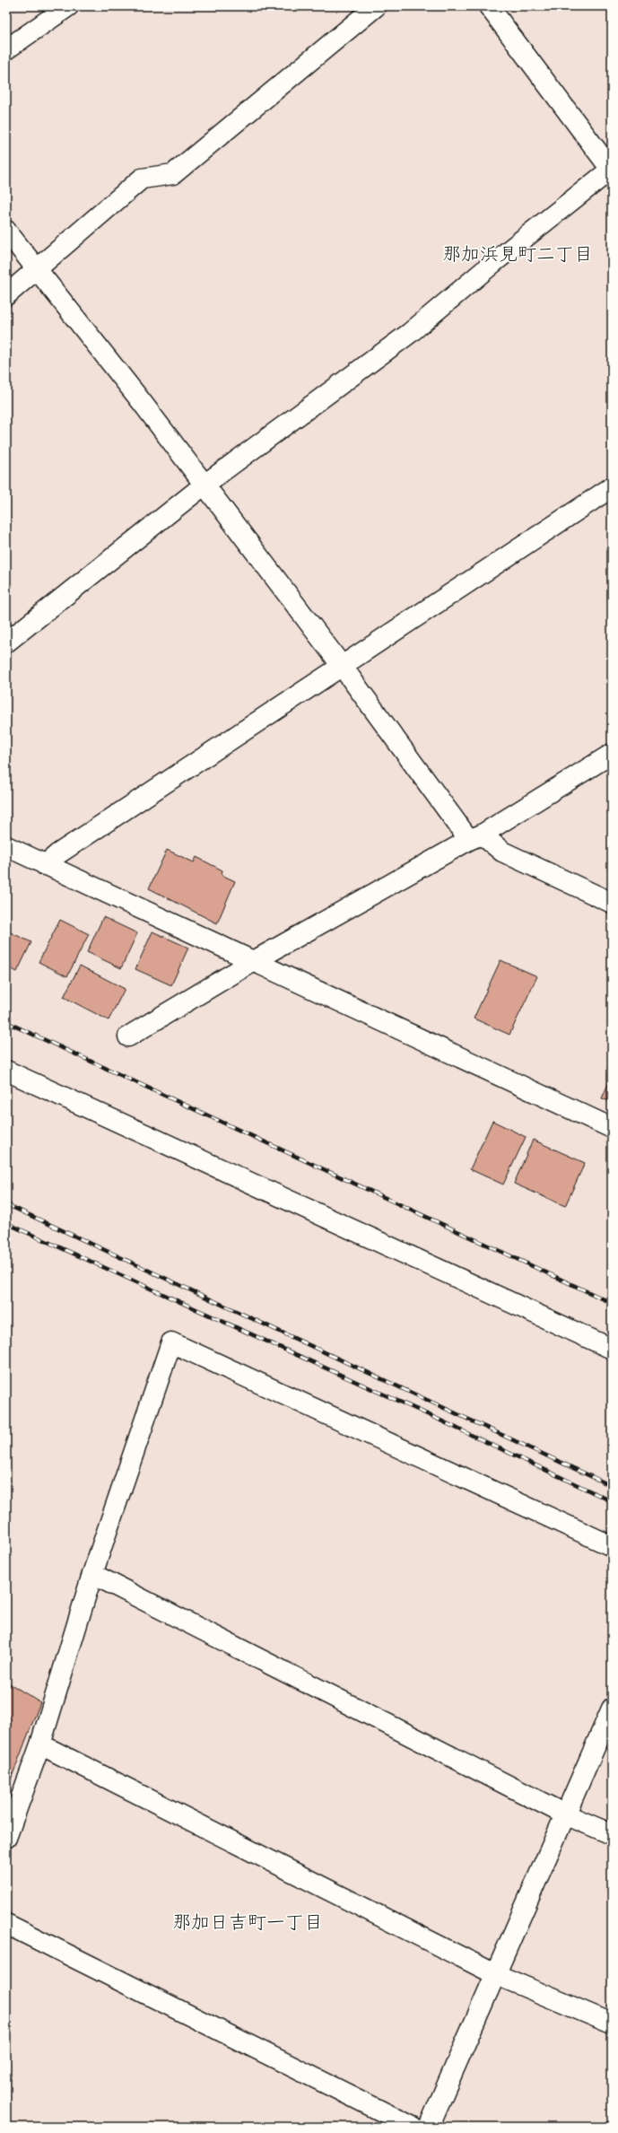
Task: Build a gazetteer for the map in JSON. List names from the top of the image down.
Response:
{
  "districts": ["那加浜見町二丁目", "那加日吉町一丁目"]
}
